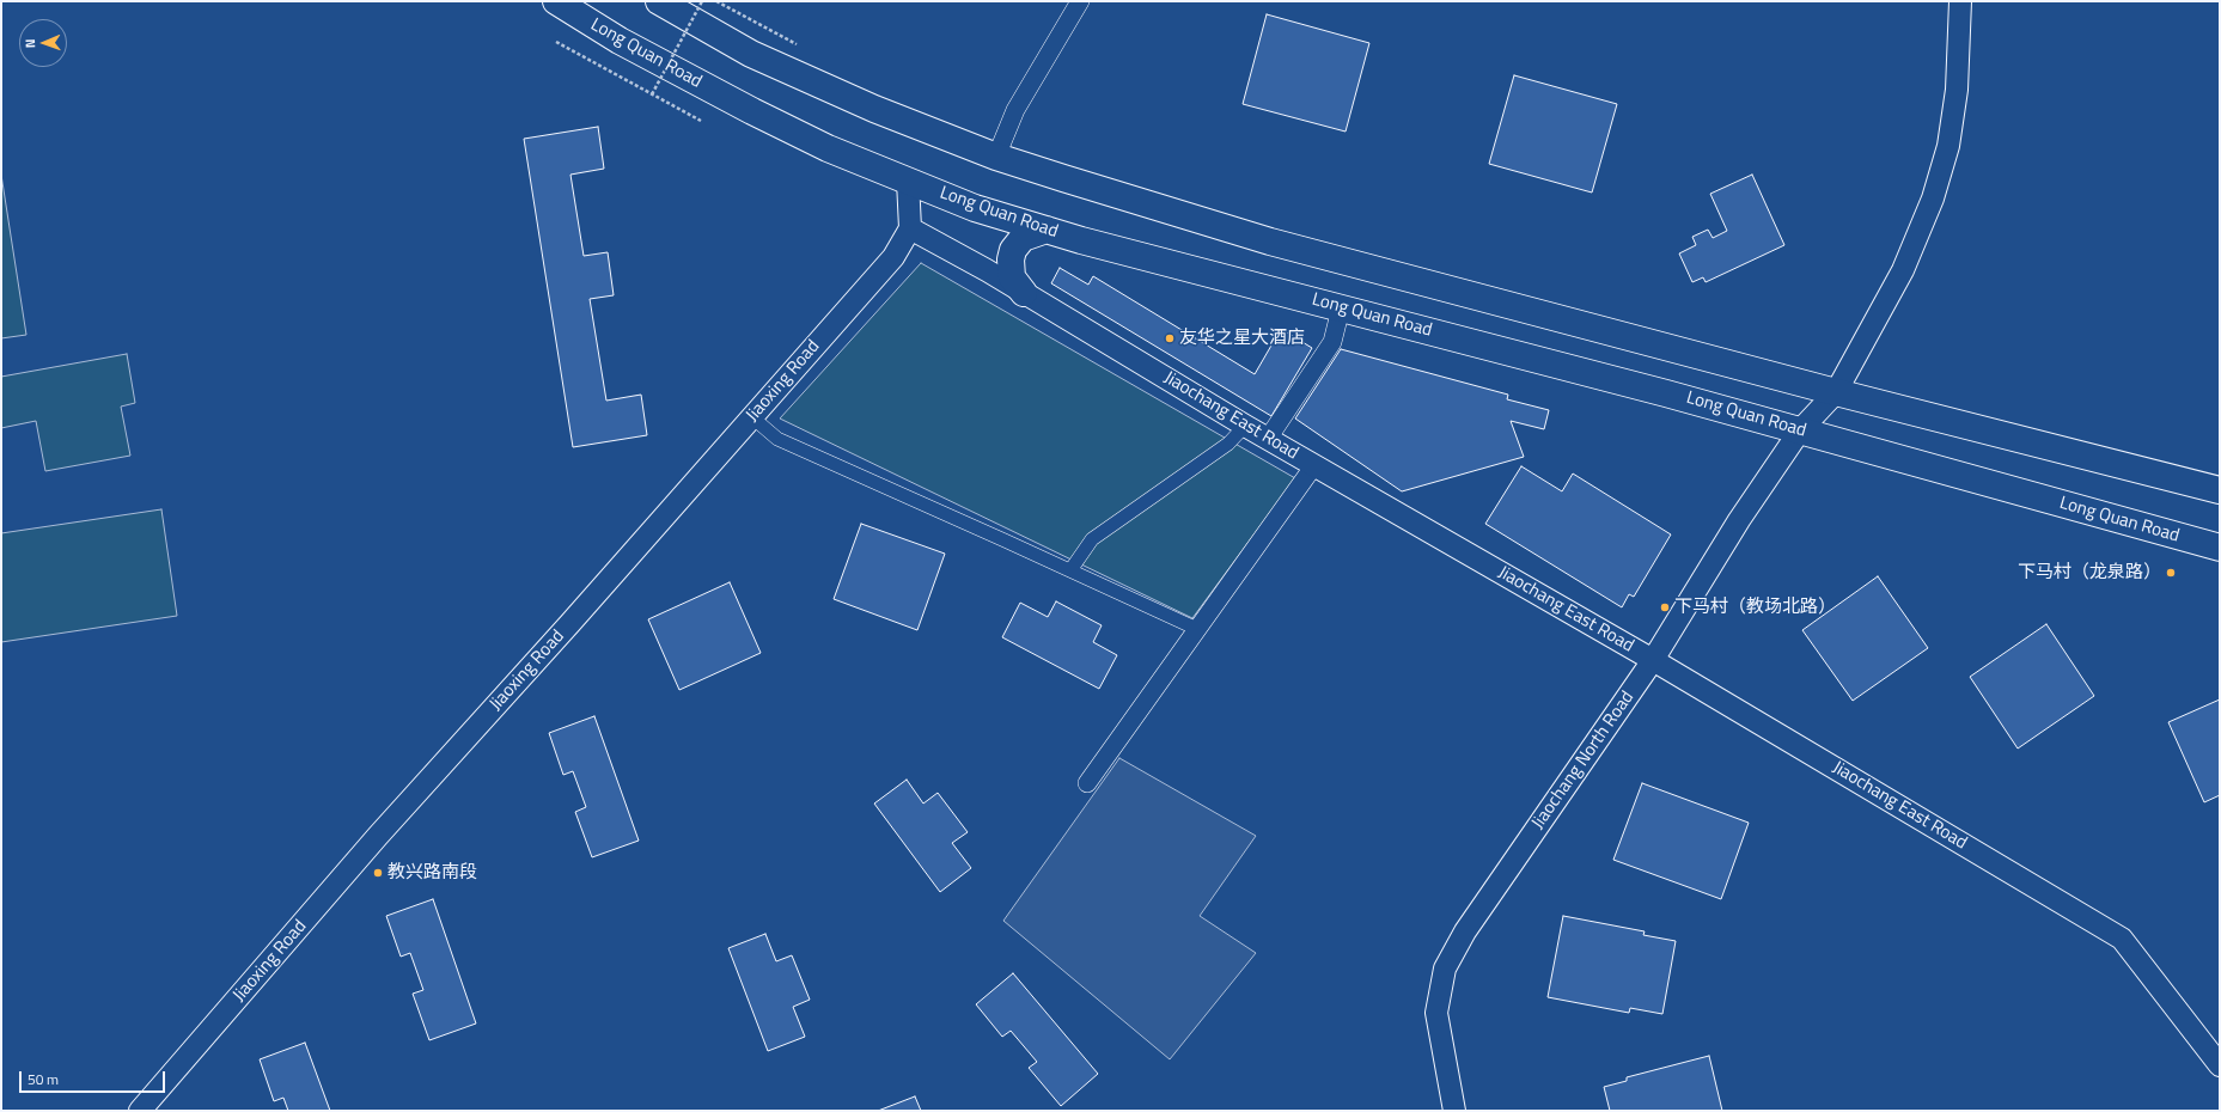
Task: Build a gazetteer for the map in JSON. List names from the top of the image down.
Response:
{
  "streets": {
    "main road": ["Long Quan Road"],
    "street": ["Jiaoxing Road", "Jiaochang East Road", "Jiaochang North Road"]
  },
  "crossings": [
    ["Long Quan Road", "Jiaochang North Road"],
    ["Jiaoxing Road", "Jiaochang East Road"],
    ["Jiaochang East Road", "Jiaochang North Road"]
  ],
  "places": [
    "友华之星大酒店",
    "下马村（龙泉路）",
    "下马村（教场北路）",
    "教兴路南段"
  ],
  "scale_bar": "50 m",
  "north": "left"
}
